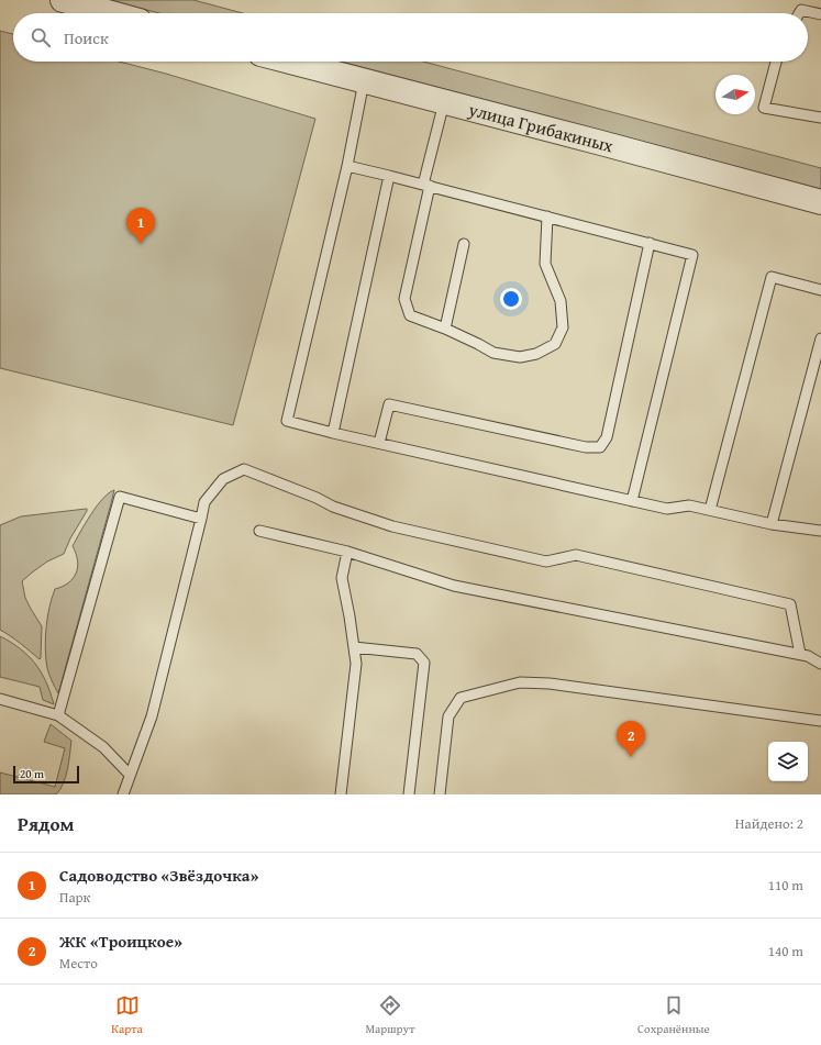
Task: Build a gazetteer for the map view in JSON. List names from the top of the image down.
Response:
{
  "streets": {
    "street": ["улица Грибакиных"]
  },
  "scale_bar": "20 m",
  "north": "right",
  "page": {
    "search": "Поиск",
    "pins": ["1", "2"],
    "scale": "20 m",
    "heading": ["Рядом", "Найдено: 2"],
    "list": [
      {
        "mark": "1",
        "name": "Садоводство «Звёздочка»",
        "note": "Парк",
        "value": "110 m"
      },
      {
        "mark": "2",
        "name": "ЖК «Троицкое»",
        "note": "Место",
        "value": "140 m"
      }
    ],
    "nav": ["Карта", "Маршрут", "Сохранённые"]
  }
}
